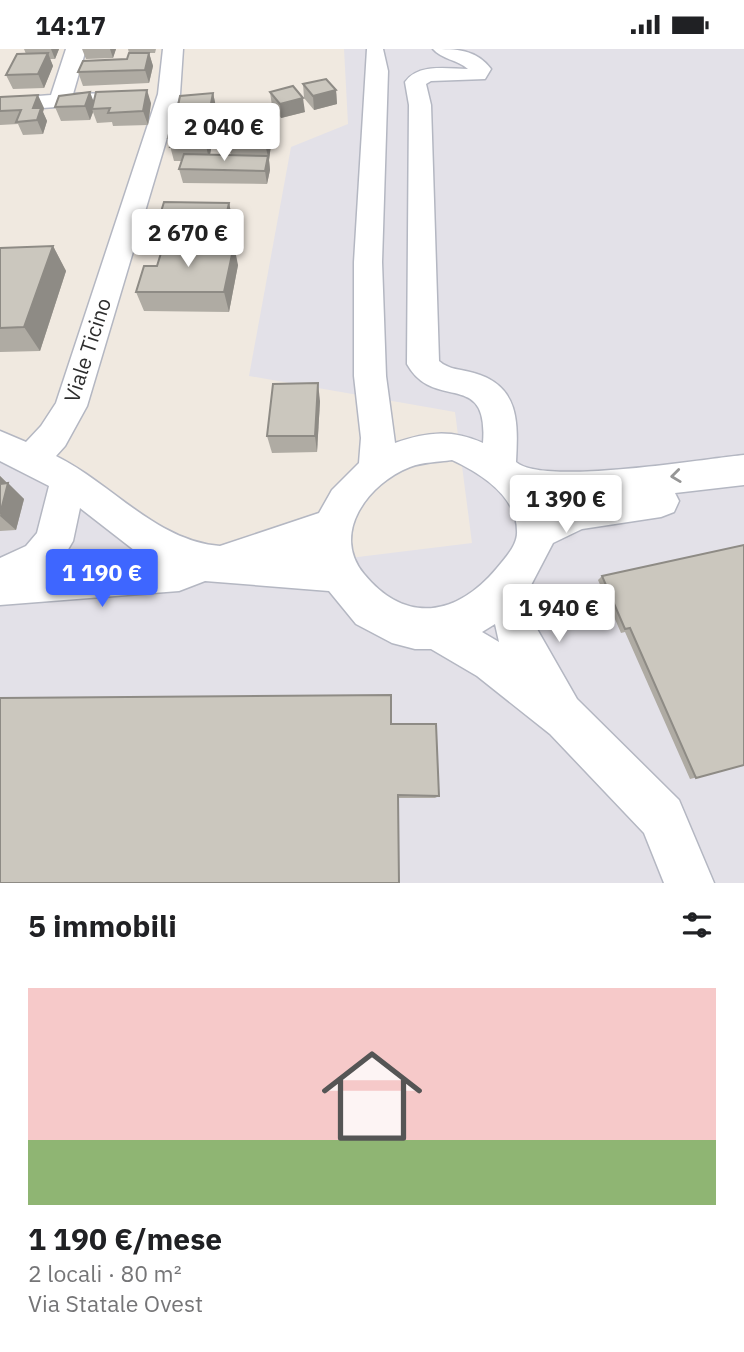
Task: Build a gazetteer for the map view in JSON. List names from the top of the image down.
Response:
{
  "streets": {
    "street": ["Viale Ticino"]
  },
  "page": {
    "status": "14:17",
    "price": [
      "2 040 €",
      "2 670 €",
      "1 390 €",
      "1 190 €",
      "1 940 €"
    ],
    "heading": "5 immobili",
    "list": [
      {
        "name": "1 190 €/mese",
        "note": "2 locali · 80 m² · Via Statale Ovest"
      }
    ]
  }
}
